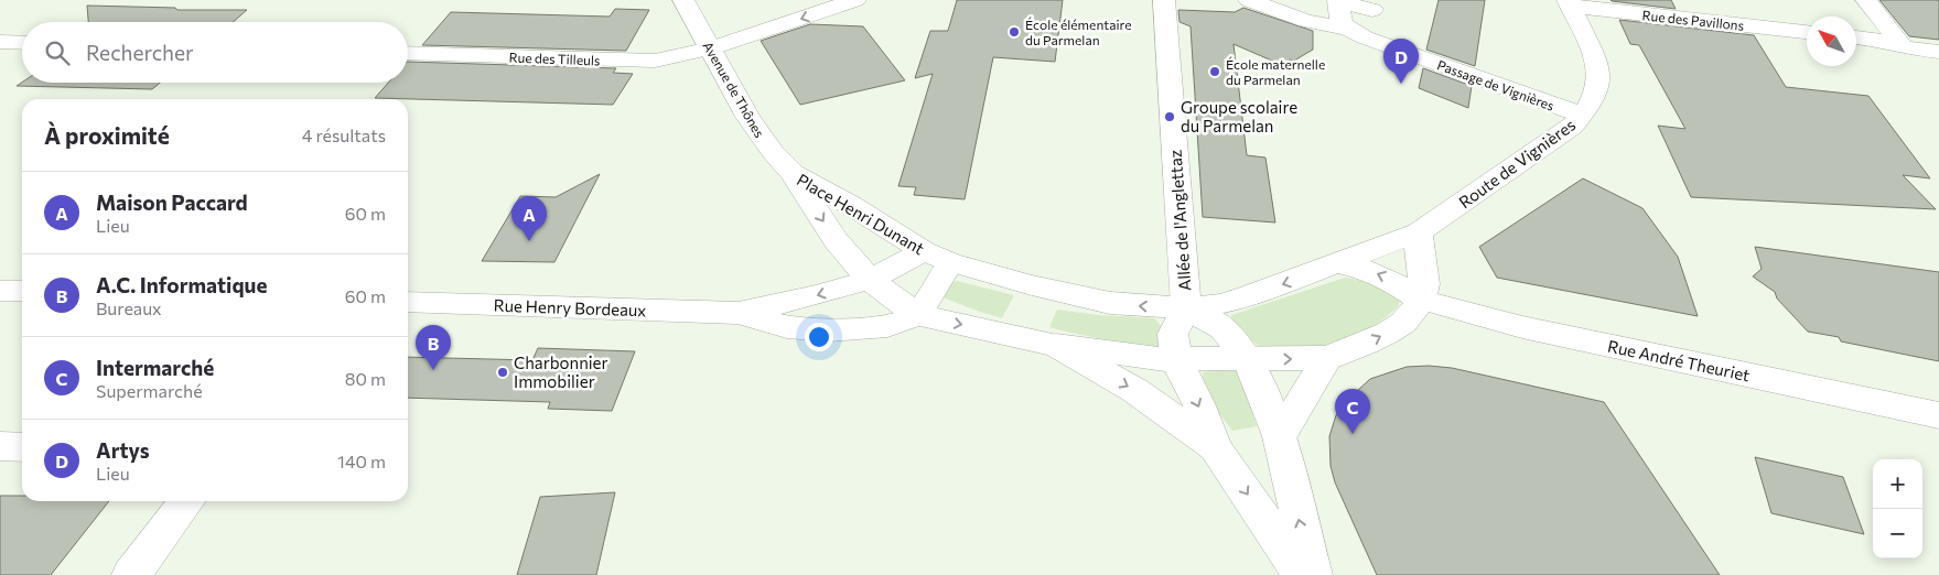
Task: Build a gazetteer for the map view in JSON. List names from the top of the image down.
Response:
{
  "streets": {
    "street": [
      "Rue des Pavillons",
      "Rue des Tilleuls",
      "Passage de Vignières",
      "Avenue de Thônes",
      "Route de Vignières",
      "Place Henri Dunant",
      "Allée de l'Anglettaz",
      "Rue Henry Bordeaux",
      "Rue André Theuriet"
    ]
  },
  "crossings": [
    ["Rue des Pavillons", "Route de Vignières"],
    ["Rue des Tilleuls", "Avenue de Thônes"],
    ["Passage de Vignières", "Route de Vignières"],
    ["Avenue de Thônes", "Place Henri Dunant"],
    ["Route de Vignières", "Place Henri Dunant"],
    ["Place Henri Dunant", "Allée de l'Anglettaz"],
    ["Place Henri Dunant", "Rue Henry Bordeaux"],
    ["Place Henri Dunant", "Rue André Theuriet"]
  ],
  "places": [
    "École élémentaire du Parmelan",
    "École maternelle du Parmelan",
    "Groupe scolaire du Parmelan",
    "Charbonnier Immobilier"
  ],
  "north": "top left",
  "page": {
    "search": "Rechercher",
    "pins": [
      "D",
      "A",
      "B",
      "C"
    ],
    "heading": ["À proximité", "4 résultats"],
    "list": [
      {
        "mark": "A",
        "name": "Maison Paccard",
        "note": "Lieu",
        "value": "60 m"
      },
      {
        "mark": "B",
        "name": "A.C. Informatique",
        "note": "Bureaux",
        "value": "60 m"
      },
      {
        "mark": "C",
        "name": "Intermarché",
        "note": "Supermarché",
        "value": "80 m"
      },
      {
        "mark": "D",
        "name": "Artys",
        "note": "Lieu",
        "value": "140 m"
      }
    ],
    "map_buttons": ["+", "−"]
  }
}
